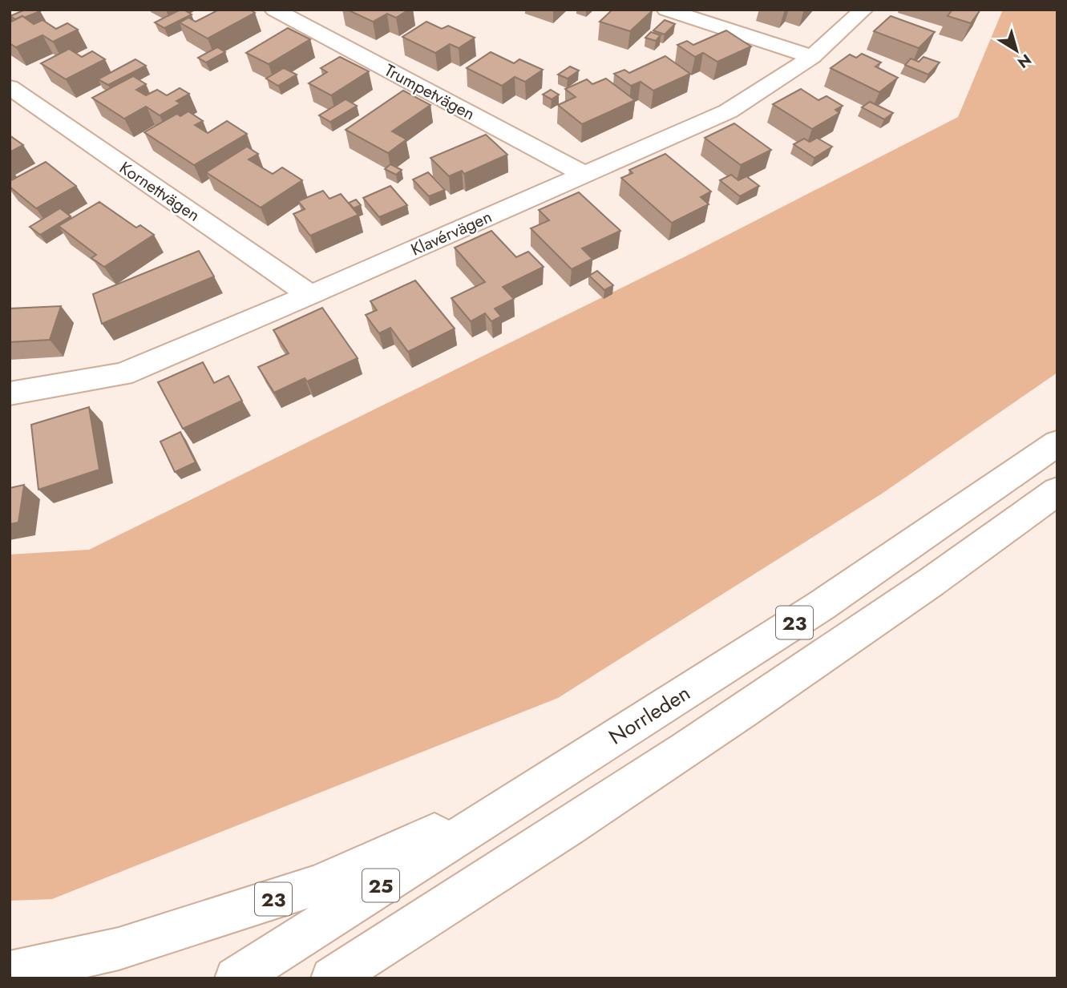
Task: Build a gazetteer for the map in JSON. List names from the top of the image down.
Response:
{
  "streets": {
    "main road": [
      "Trumpetvägen",
      "Kornettvägen",
      "Klavérvägen",
      "23",
      "Norrleden",
      "25"
    ]
  },
  "crossings": [
    ["Trumpetvägen", "Klavérvägen"],
    ["Kornettvägen", "Klavérvägen"],
    ["23", "Norrleden"]
  ],
  "north": "bottom right"
}
